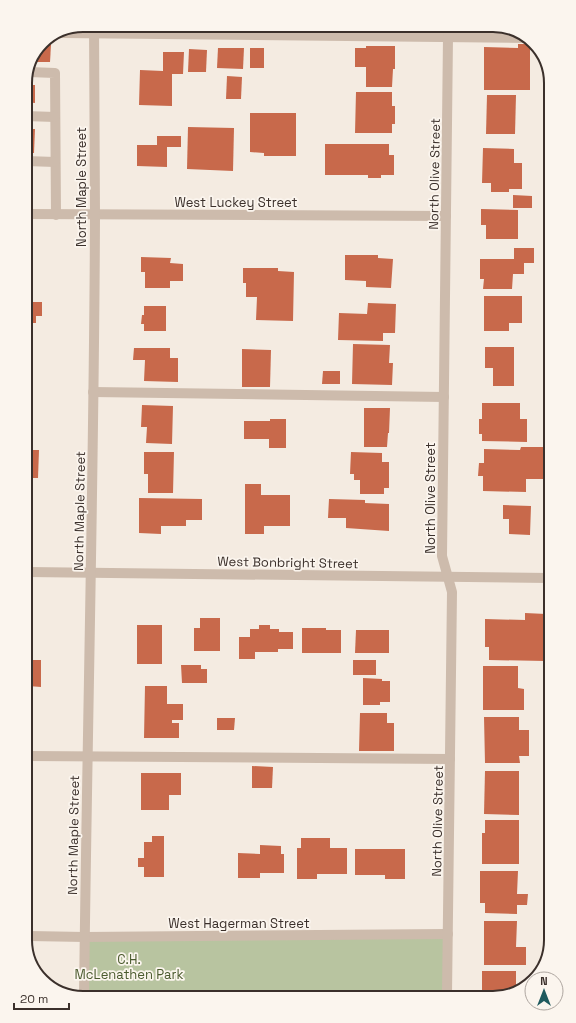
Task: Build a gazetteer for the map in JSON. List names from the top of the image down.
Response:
{
  "streets": {
    "street": [
      "North Olive Street",
      "North Maple Street",
      "West Luckey Street",
      "West Bonbright Street",
      "West Hagerman Street"
    ]
  },
  "crossings": [
    ["North Olive Street", "West Luckey Street"],
    ["North Olive Street", "West Bonbright Street"],
    ["North Olive Street", "West Hagerman Street"],
    ["North Maple Street", "West Luckey Street"],
    ["North Maple Street", "West Bonbright Street"],
    ["North Maple Street", "West Hagerman Street"]
  ],
  "parks": ["C.H. McLenathen Park"],
  "scale_bar": "20 m",
  "north": "top"
}
